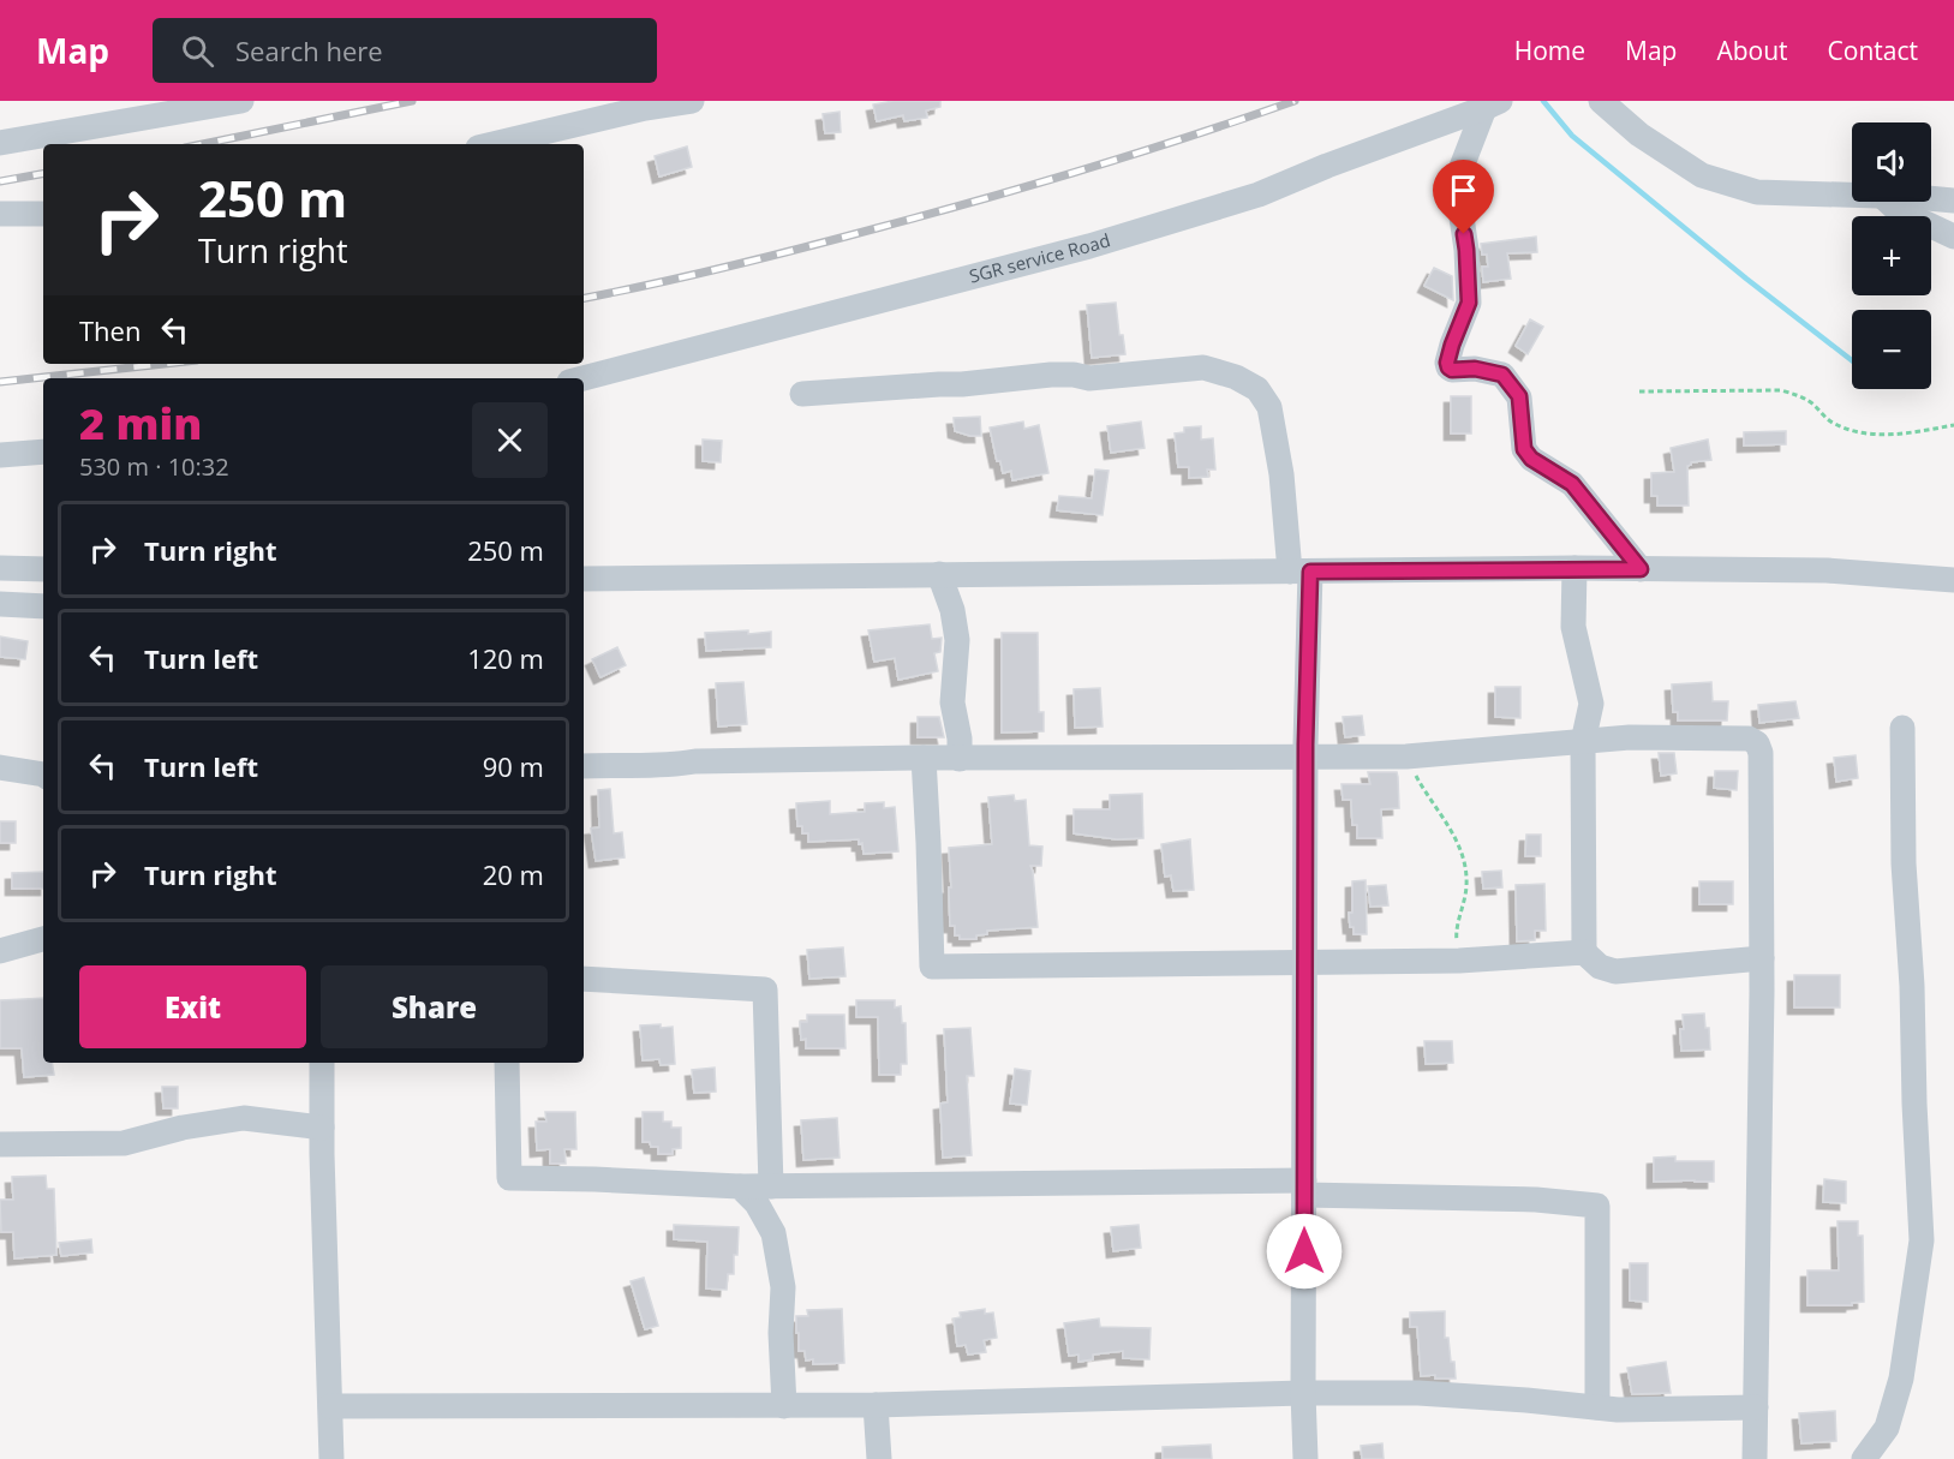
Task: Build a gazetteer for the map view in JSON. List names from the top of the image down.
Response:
{
  "streets": {
    "street": ["SGR service Road"]
  },
  "page": {
    "header": "Map",
    "search": "Search here",
    "nav": [
      "Home",
      "Map",
      "About",
      "Contact"
    ],
    "map_buttons": ["+", "−"],
    "turn": ["250 m", "Turn right"],
    "then": "Then",
    "heading": ["2 min", "530 m · 10:32"],
    "list": [
      {
        "name": "Turn right",
        "value": "250 m"
      },
      {
        "name": "Turn left",
        "value": "120 m"
      },
      {
        "name": "Turn left",
        "value": "90 m"
      },
      {
        "name": "Turn right",
        "value": "20 m"
      }
    ],
    "buttons": ["Exit", "Share"]
  }
}
